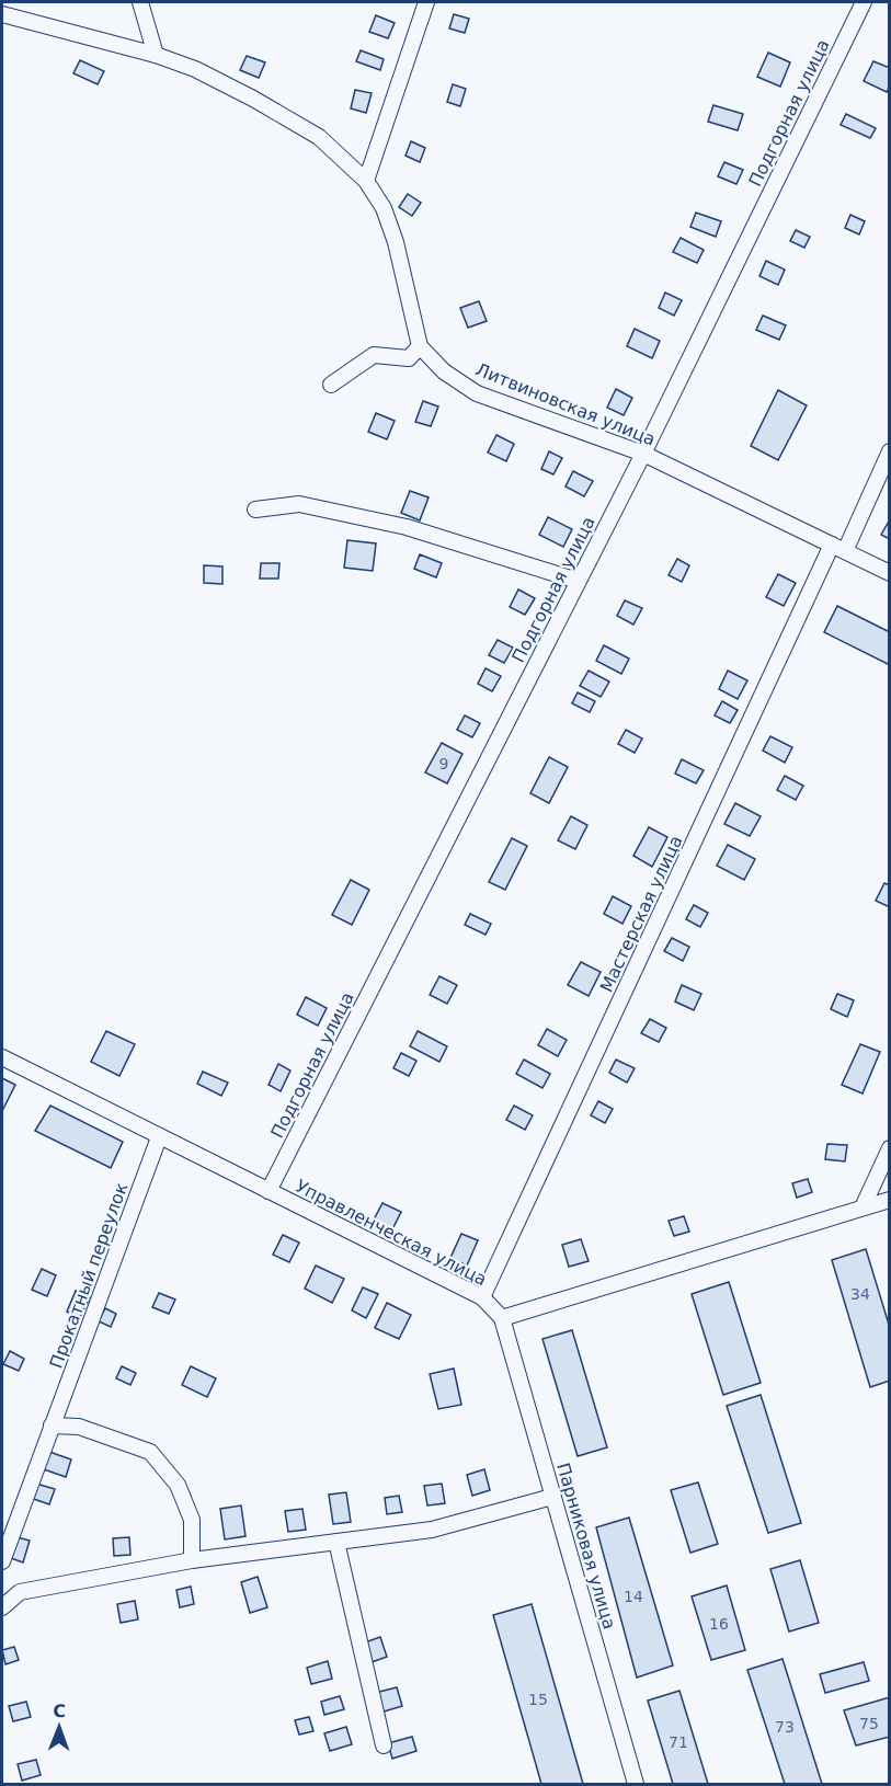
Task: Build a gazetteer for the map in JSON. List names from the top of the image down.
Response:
{
  "streets": {
    "street": [
      "Подгорная улица",
      "Литвиновская улица",
      "Мастерская улица",
      "Управленческая улица",
      "Прокатный переулок",
      "Парниковая улица"
    ]
  },
  "crossings": [
    ["Подгорная улица", "Литвиновская улица"],
    ["Подгорная улица", "Управленческая улица"],
    ["Литвиновская улица", "Мастерская улица"],
    ["Мастерская улица", "Управленческая улица"],
    ["Управленческая улица", "Прокатный переулок"],
    ["Управленческая улица", "Парниковая улица"]
  ],
  "house_numbers": [
    "9",
    "34",
    "14",
    "16",
    "15",
    "75",
    "73",
    "71"
  ],
  "north": "top"
}
